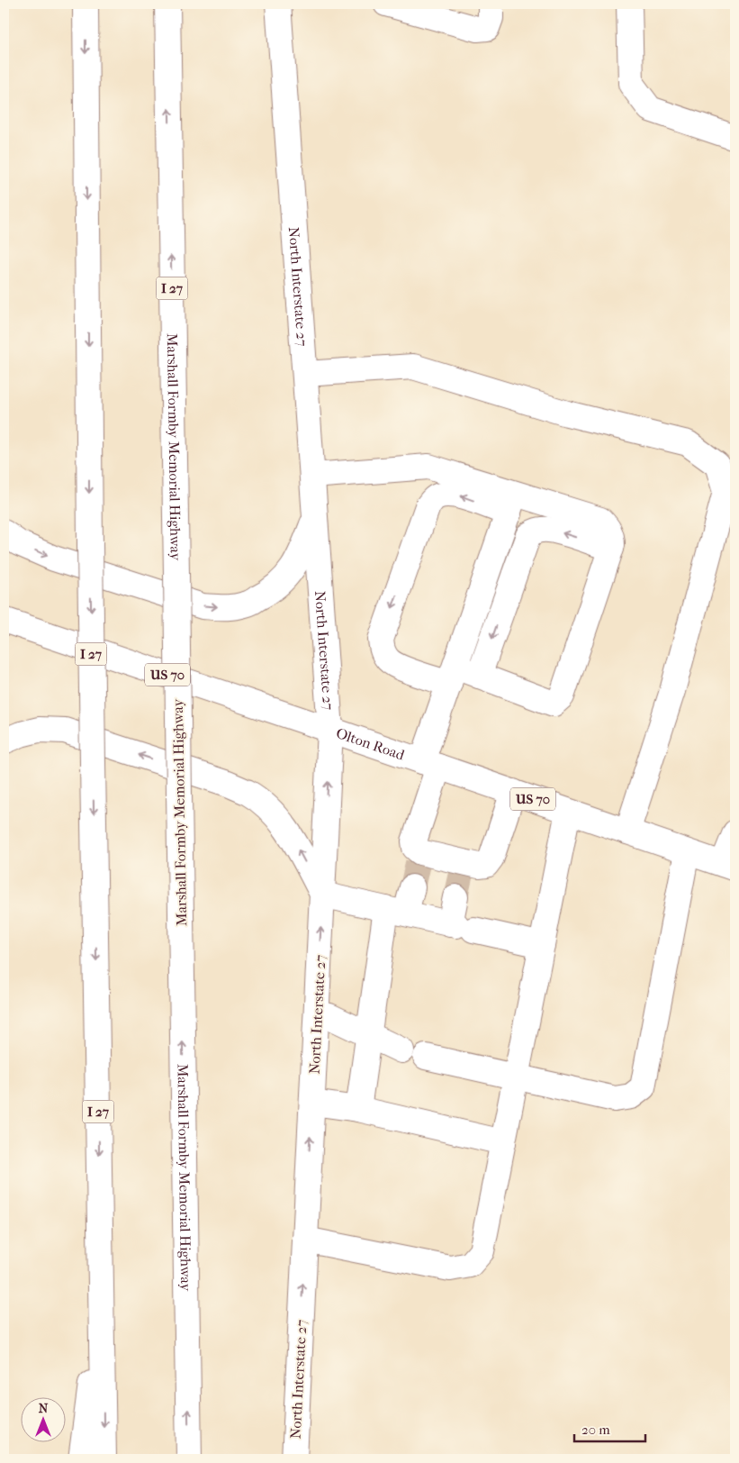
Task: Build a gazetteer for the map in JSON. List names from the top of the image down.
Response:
{
  "streets": {
    "main road": [
      "North Interstate 27",
      "I 27",
      "Marshall Formby Memorial Highway",
      "US 70",
      "Olton Road"
    ]
  },
  "crossings": [
    ["North Interstate 27", "Olton Road"]
  ],
  "scale_bar": "20 m",
  "north": "top"
}
